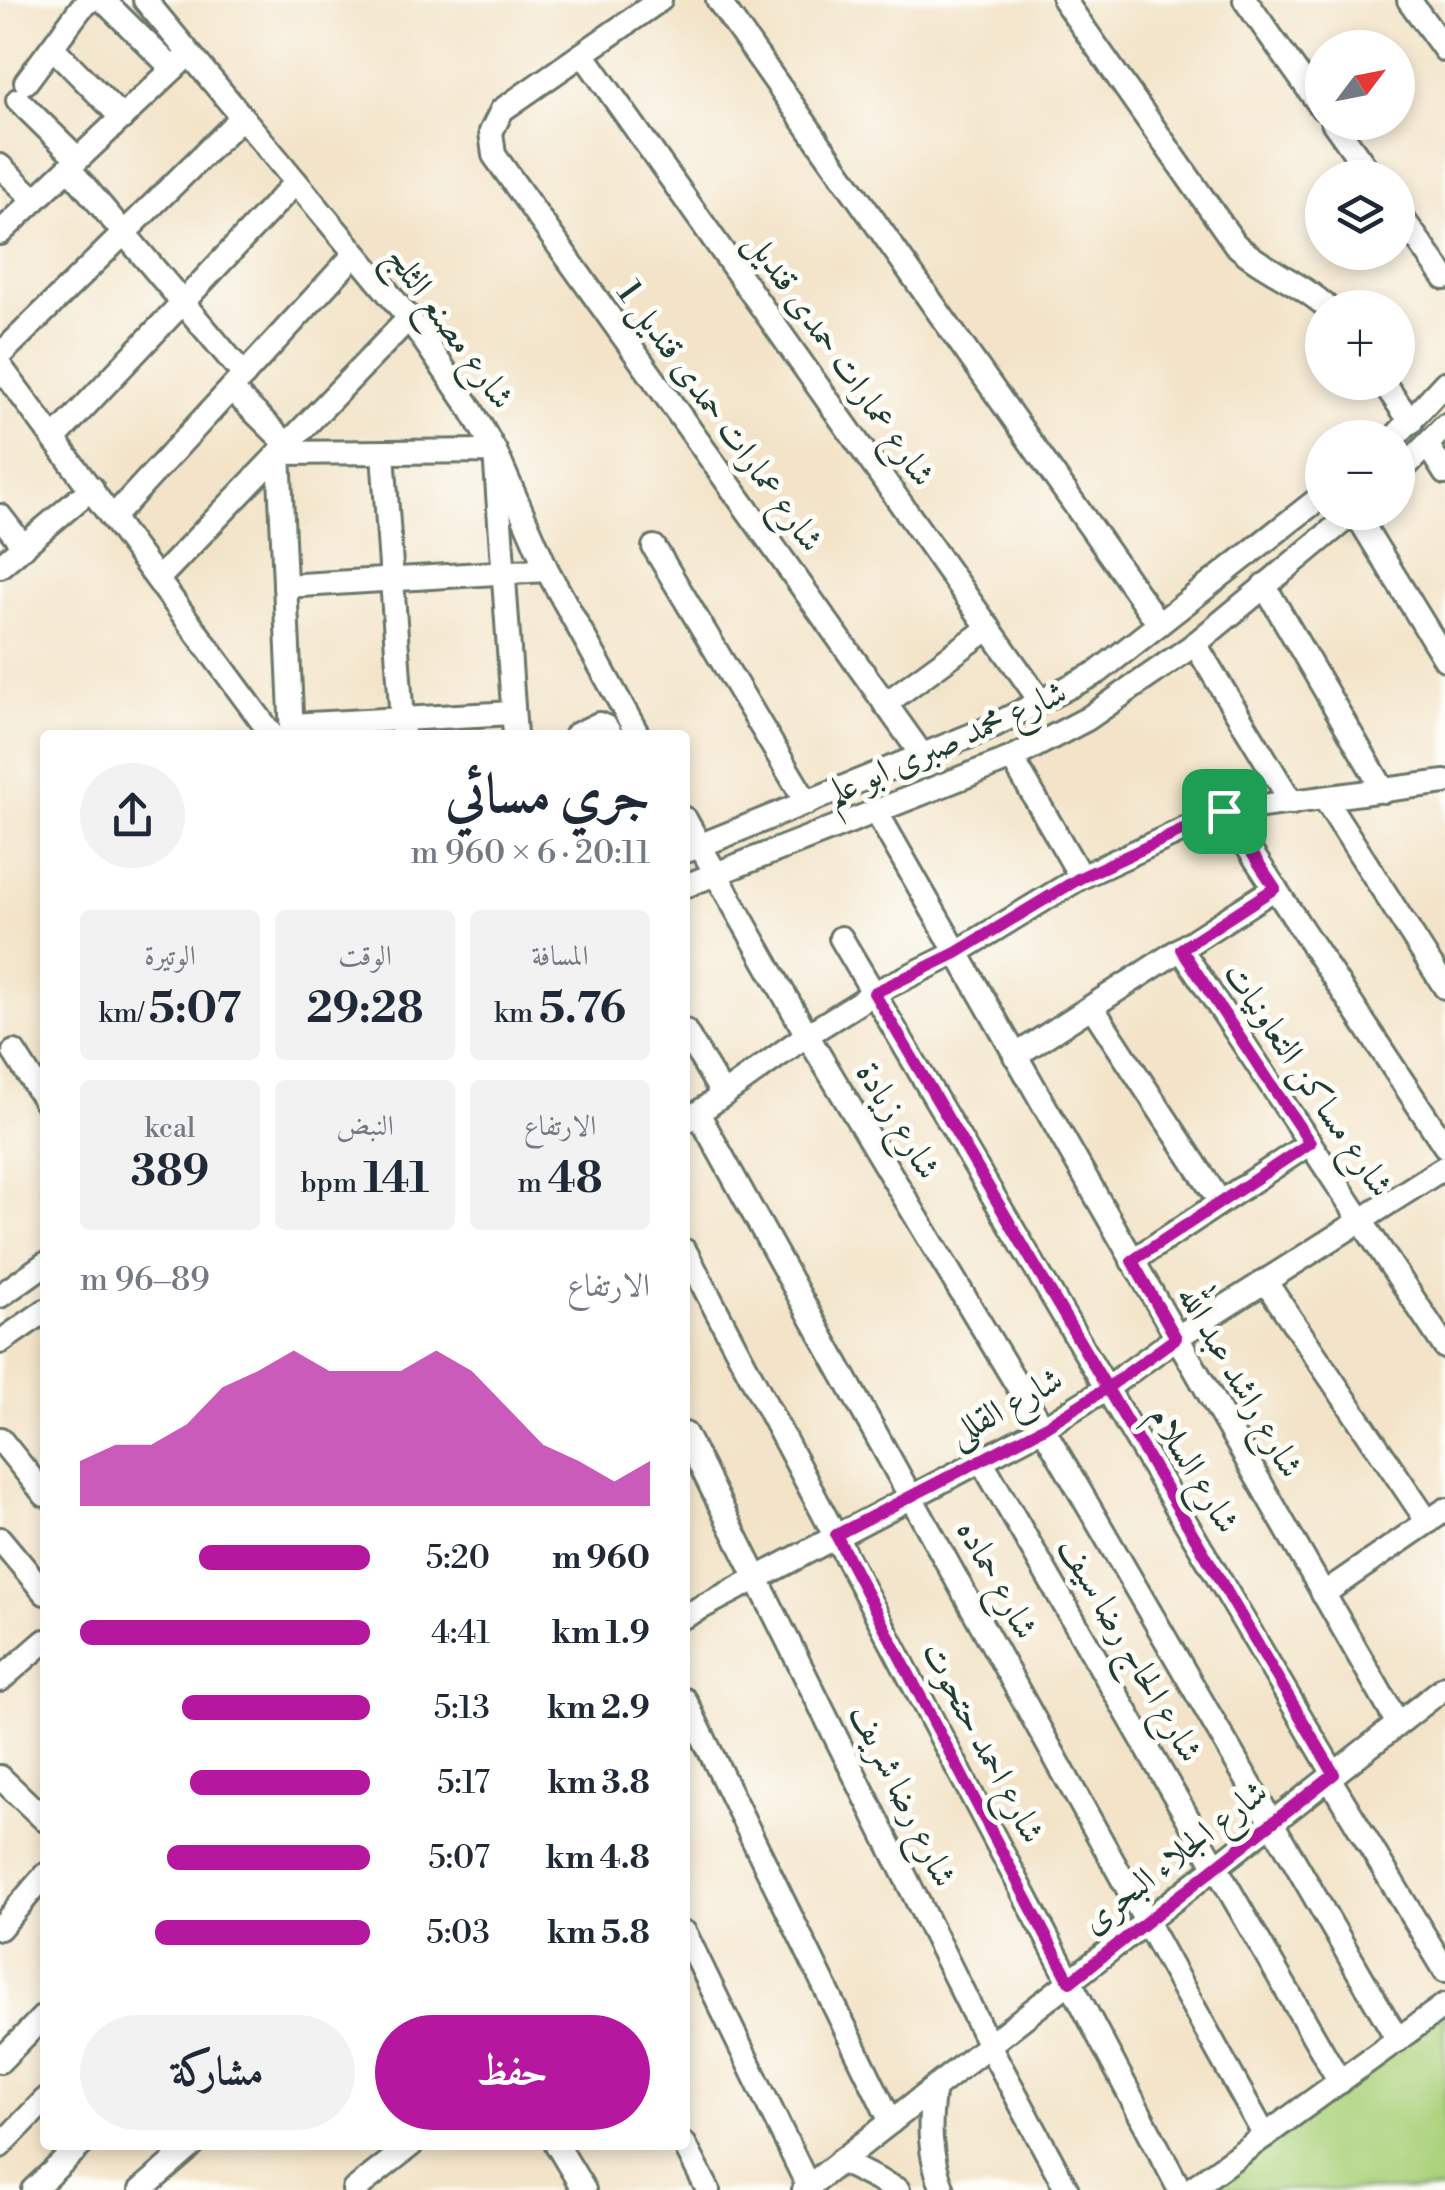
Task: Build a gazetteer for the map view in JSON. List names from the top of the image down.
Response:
{
  "streets": {
    "street": [
      "شارع مصنع الثلج",
      "شارع عمارات حمدى قنديل",
      "شارع عمارات حمدى قنديل 1",
      "شارع محمد صبرى ابو علم",
      "شارع مساكن التعاونيات",
      "شارع زيادة",
      "شارع راشد عبد الله",
      "شارع القللى",
      "شارع السلام",
      "شارع حماده",
      "شارع الحاج رضا سيف",
      "شارع احمد حتحوت",
      "شارع رضا شريف",
      "شارع الجلاء البحرى"
    ]
  },
  "crossings": [
    ["شارع عمارات حمدى قنديل", "شارع عمارات حمدى قنديل 1"],
    ["شارع عمارات حمدى قنديل", "شارع محمد صبرى ابو علم"],
    ["شارع عمارات حمدى قنديل 1", "شارع محمد صبرى ابو علم"],
    ["شارع محمد صبرى ابو علم", "شارع زيادة"],
    ["شارع محمد صبرى ابو علم", "شارع راشد عبد الله"],
    ["شارع مساكن التعاونيات", "شارع القللى"],
    ["شارع زيادة", "شارع القللى"],
    ["شارع زيادة", "شارع الجلاء البحرى"],
    ["شارع راشد عبد الله", "شارع القللى"],
    ["شارع راشد عبد الله", "شارع الجلاء البحرى"],
    ["شارع القللى", "شارع السلام"],
    ["شارع القللى", "شارع حماده"],
    ["شارع القللى", "شارع الحاج رضا سيف"],
    ["شارع القللى", "شارع احمد حتحوت"],
    ["شارع القللى", "شارع رضا شريف"],
    ["شارع السلام", "شارع الجلاء البحرى"],
    ["شارع حماده", "شارع الجلاء البحرى"],
    ["شارع الحاج رضا سيف", "شارع الجلاء البحرى"],
    ["شارع احمد حتحوت", "شارع الجلاء البحرى"],
    ["شارع رضا شريف", "شارع الجلاء البحرى"]
  ],
  "north": "top right",
  "page": {
    "map_buttons": ["+", "−"],
    "heading": ["جري مسائي", "20:11 · 6 × 960 m"],
    "stats": [
      ["المسافة", "5.76 km"],
      ["الوقت", "29:28"],
      ["الوتيرة", "5:07 /km"],
      ["الارتفاع", "48 m"],
      ["النبض", "141 bpm"],
      ["kcal", "389"]
    ],
    "chart": ["الارتفاع", "89–96 m"],
    "list": [
      {
        "name": "960 m",
        "note": "5:20"
      },
      {
        "name": "1.9 km",
        "note": "4:41"
      },
      {
        "name": "2.9 km",
        "note": "5:13"
      },
      {
        "name": "3.8 km",
        "note": "5:17"
      },
      {
        "name": "4.8 km",
        "note": "5:07"
      },
      {
        "name": "5.8 km",
        "note": "5:03"
      }
    ],
    "buttons": ["حفظ", "مشاركة"]
  }
}
